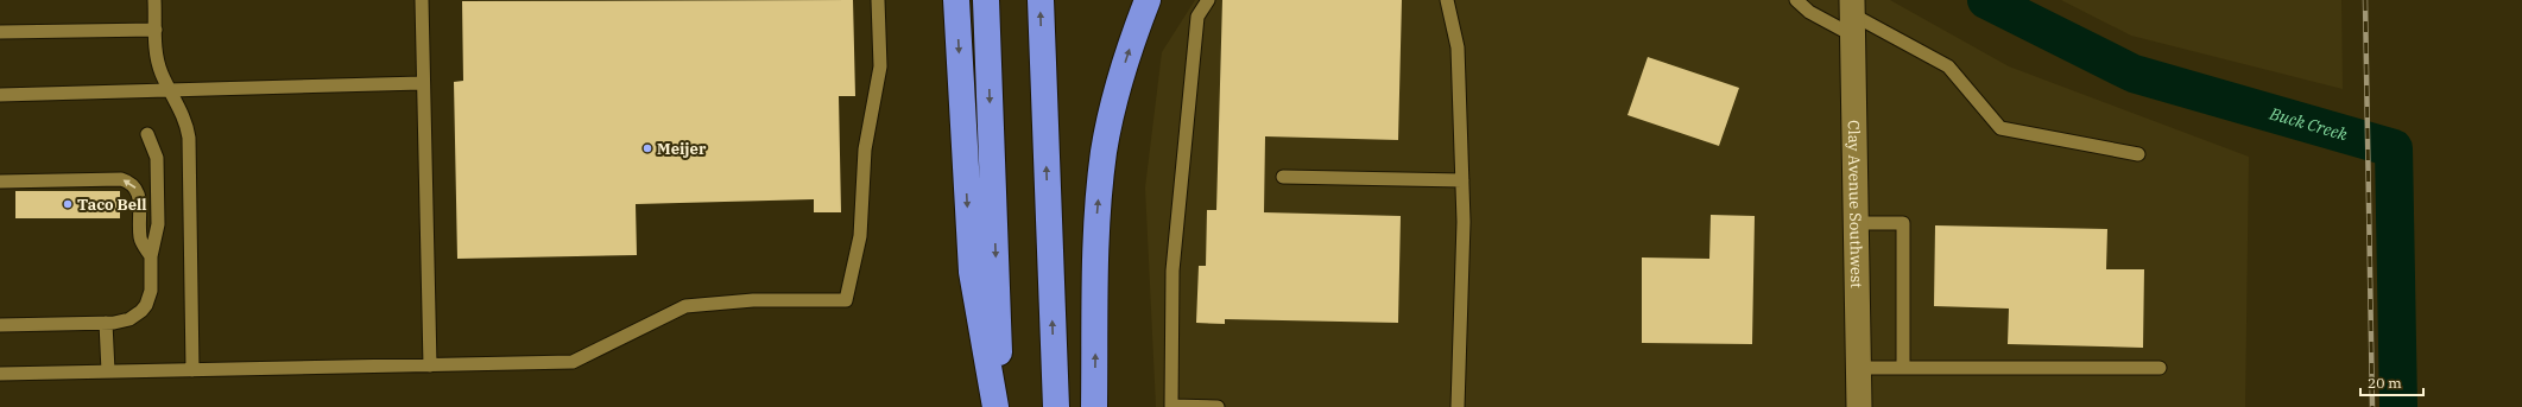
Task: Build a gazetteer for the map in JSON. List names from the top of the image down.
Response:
{
  "streets": {
    "street": ["Clay Avenue Southwest"]
  },
  "water": ["Buck Creek"],
  "places": ["Meijer", "Taco Bell"],
  "scale_bar": "20 m"
}
